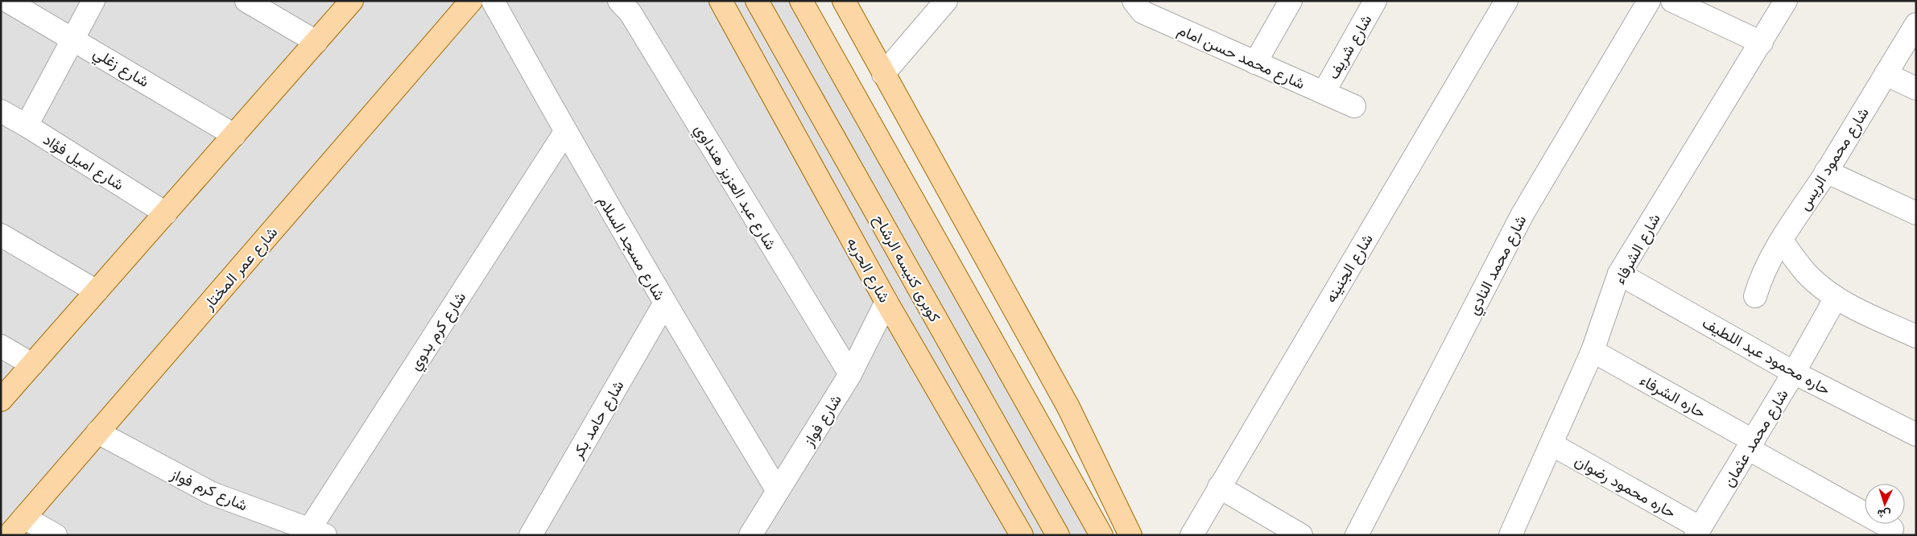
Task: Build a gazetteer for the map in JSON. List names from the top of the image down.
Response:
{
  "streets": {
    "main road": ["شارع عمر المختار", "كوبرى كنيسه الرشاح", "شارع الحريه"],
    "street": [
      "شارع شريف",
      "شارع محمد حسن امام",
      "شارع زغلي",
      "شارع محمود الريس",
      "شارع اميل فؤاد",
      "شارع عبد العزيز هنداوي",
      "شارع مسجد السلام",
      "شارع الشرفاء",
      "شارع محمد النادي",
      "شارع الجنينه",
      "شارع كرم بدوي",
      "حاره محمود عبد اللطيف",
      "حاره الشرفاء",
      "شارع حامد بكر",
      "شارع فواز",
      "شارع محمد عثمان",
      "حاره محمود رضوان",
      "شارع كرم فواز"
    ]
  },
  "crossings": [
    ["شارع شريف", "شارع محمد حسن امام"],
    ["شارع عبد العزيز هنداوي", "شارع فواز"],
    ["شارع مسجد السلام", "شارع كرم بدوي"],
    ["شارع مسجد السلام", "شارع حامد بكر"],
    ["شارع مسجد السلام", "شارع فواز"],
    ["شارع الشرفاء", "حاره محمود عبد اللطيف"],
    ["شارع الشرفاء", "حاره الشرفاء"],
    ["شارع الشرفاء", "حاره محمود رضوان"],
    ["شارع عمر المختار", "شارع كرم فواز"],
    ["شارع الحريه", "شارع فواز"],
    ["شارع كرم بدوي", "شارع كرم فواز"],
    ["حاره محمود عبد اللطيف", "شارع محمد عثمان"],
    ["حاره الشرفاء", "شارع محمد عثمان"],
    ["شارع محمد عثمان", "حاره محمود رضوان"]
  ],
  "north": "bottom"
}
